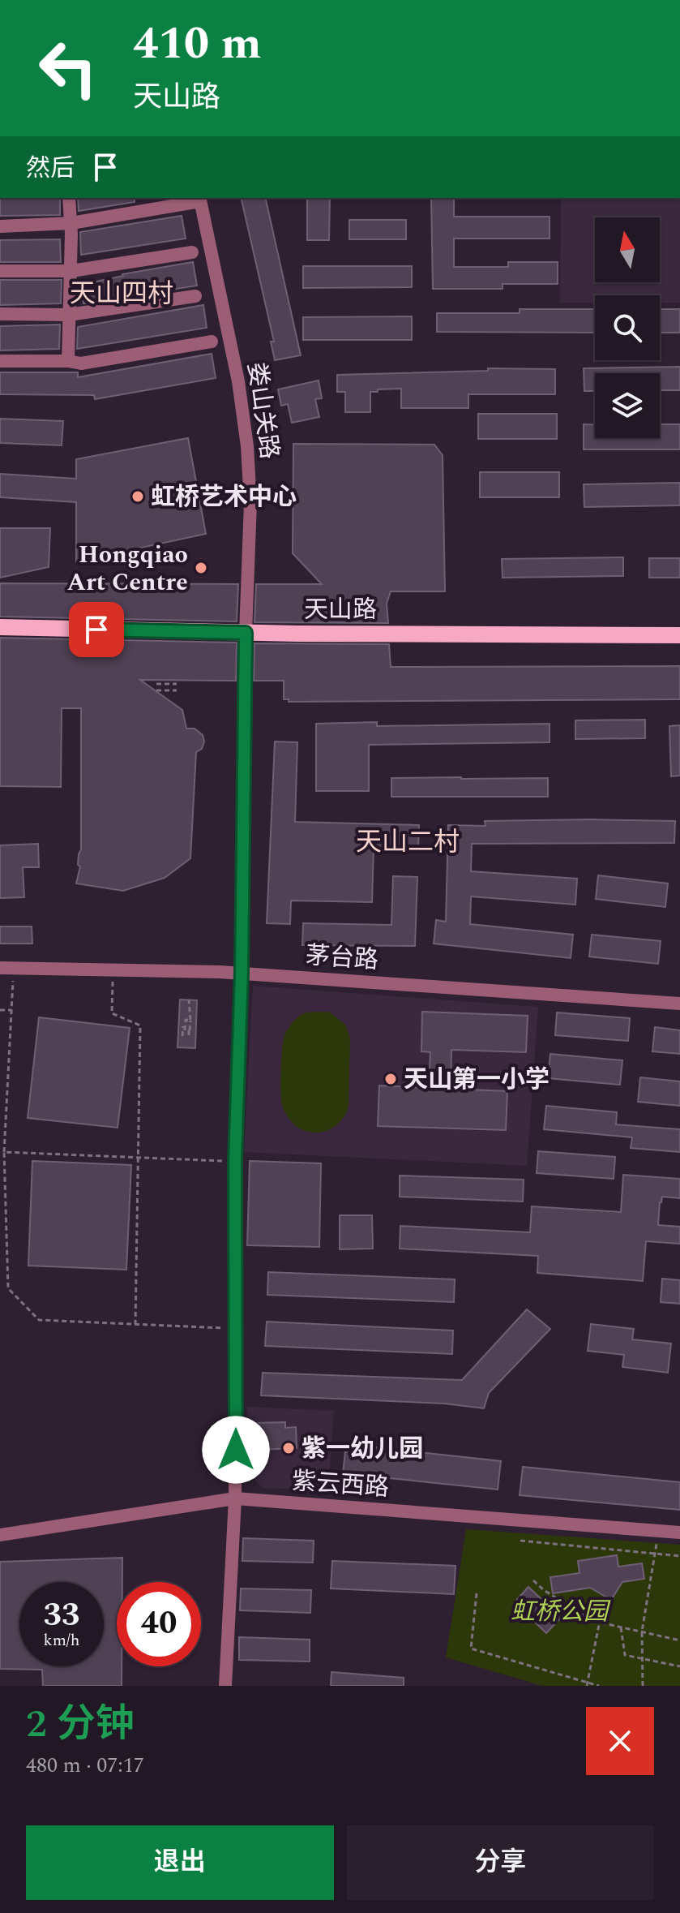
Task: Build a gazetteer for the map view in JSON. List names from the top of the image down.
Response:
{
  "streets": {
    "main road": ["天山路"],
    "street": ["娄山关路", "茅台路", "紫云西路"]
  },
  "crossings": [
    ["娄山关路", "天山路"],
    ["娄山关路", "茅台路"],
    ["娄山关路", "紫云西路"]
  ],
  "districts": ["天山四村", "天山二村"],
  "parks": ["虹桥公园"],
  "places": [
    "虹桥艺术中心",
    "Hongqiao Art Centre",
    "天山第一小学",
    "紫一幼儿园"
  ],
  "north": "top",
  "page": {
    "turn": ["410 m", "天山路"],
    "then": "然后",
    "speed": "33 km/h",
    "limit": "40",
    "heading": ["2 分钟", "480 m · 07:17"],
    "buttons": ["退出", "分享"]
  }
}
